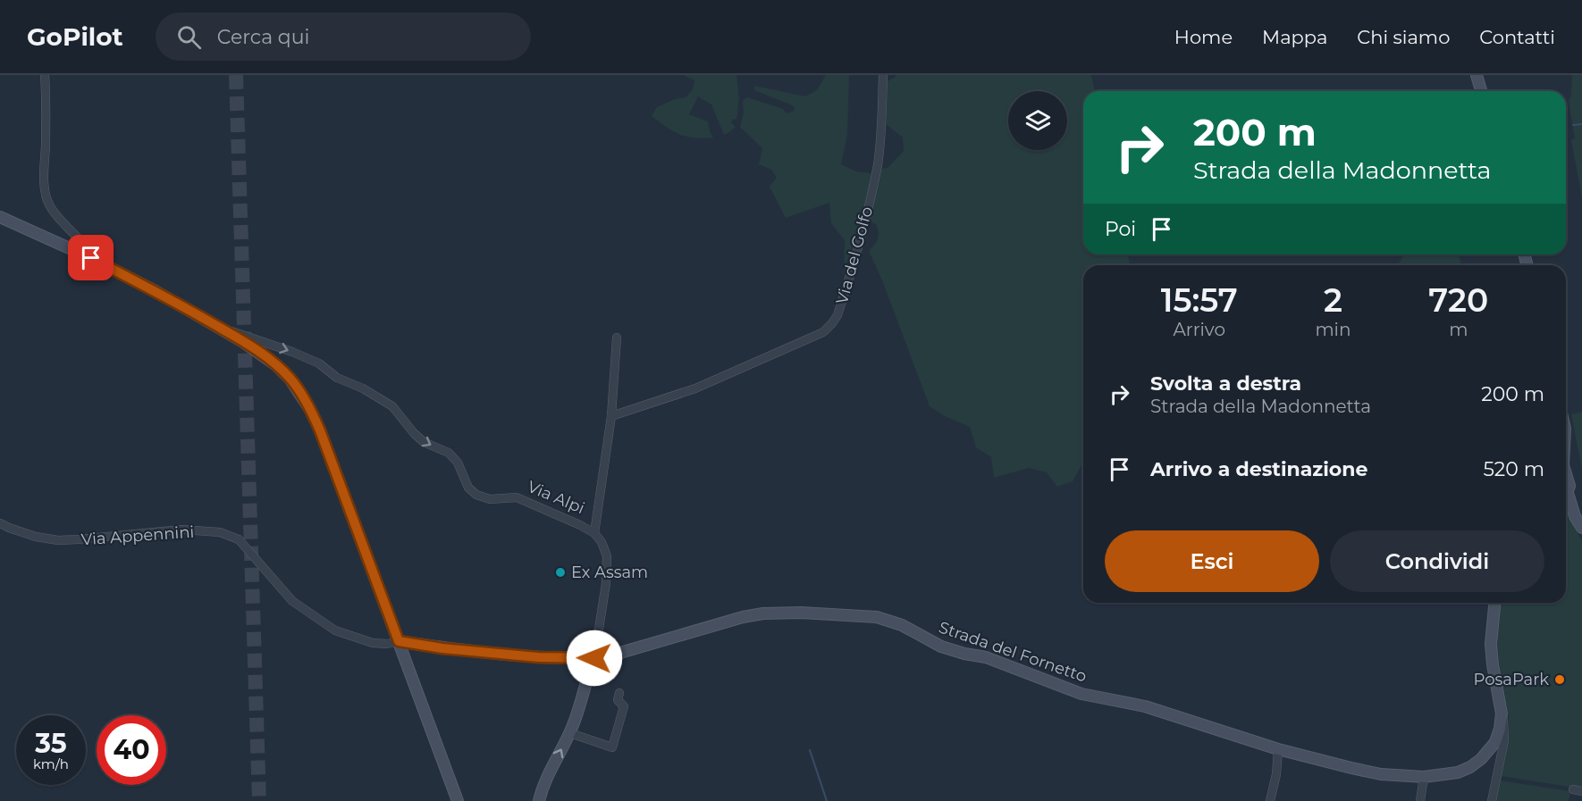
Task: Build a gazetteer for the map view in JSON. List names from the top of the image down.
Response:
{
  "streets": {
    "street": [
      "Via del Golfo",
      "Via Alpi",
      "Via Appennini",
      "Strada del Fornetto"
    ]
  },
  "crossings": [
    ["Via Alpi", "Strada del Fornetto"],
    ["Via Appennini", "Strada del Fornetto"]
  ],
  "one_way": ["Via Alpi"],
  "places": ["Ex Assam", "PosaPark"],
  "page": {
    "header": "GoPilot",
    "search": "Cerca qui",
    "nav": [
      "Home",
      "Mappa",
      "Chi siamo",
      "Contatti"
    ],
    "turn": ["200 m", "Strada della Madonnetta"],
    "then": "Poi",
    "eta": [
      "15:57",
      "Arrivo",
      "2",
      "min",
      "720",
      "m"
    ],
    "list": [
      {
        "name": "Svolta a destra",
        "note": "Strada della Madonnetta",
        "value": "200 m"
      },
      {
        "name": "Arrivo a destinazione",
        "value": "520 m"
      }
    ],
    "buttons": ["Esci", "Condividi"],
    "speed": "35 km/h",
    "limit": "40"
  }
}
